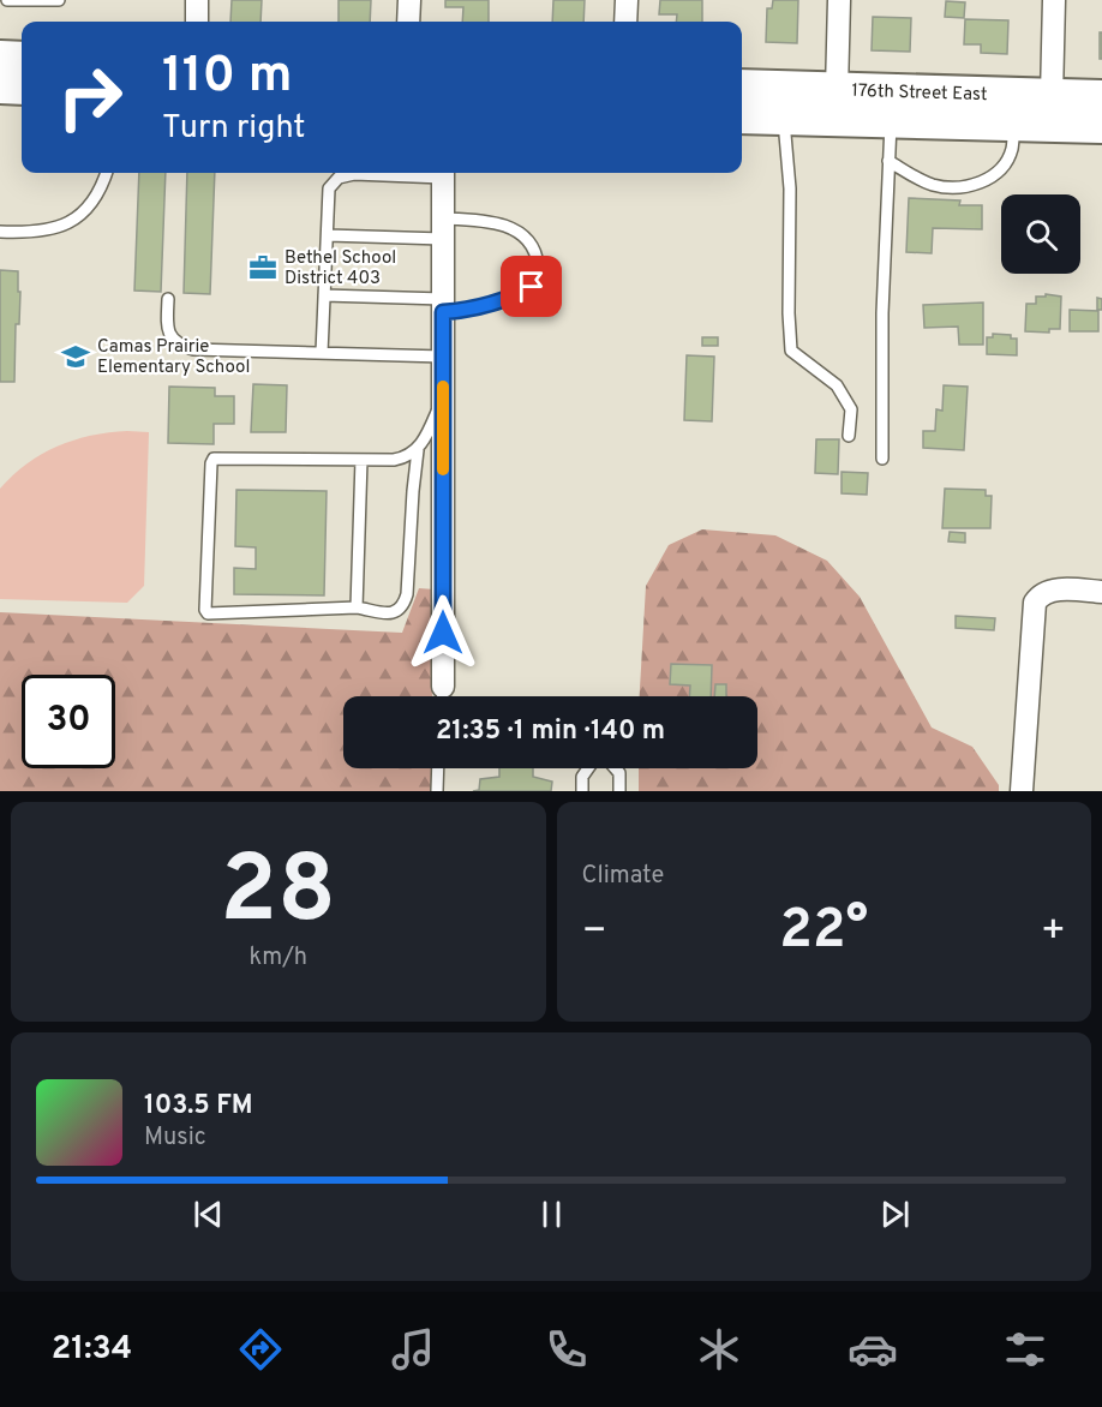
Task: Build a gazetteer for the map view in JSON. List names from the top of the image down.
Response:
{
  "streets": {
    "main road": ["176th Street East"]
  },
  "places": {
    "office": ["Bethel School District 403"],
    "school or university": ["Camas Prairie Elementary School"]
  },
  "page": {
    "turn": ["110 m", "Turn right"],
    "limit": "30",
    "trip": "21:35 · 1 min · 140 m",
    "tile": [
      ["28", "km/h"],
      "Climate"
    ],
    "heat": ["−", "22°", "+"],
    "song": ["103.5 FM", "Music"],
    "tabs": "21:34"
  }
}
